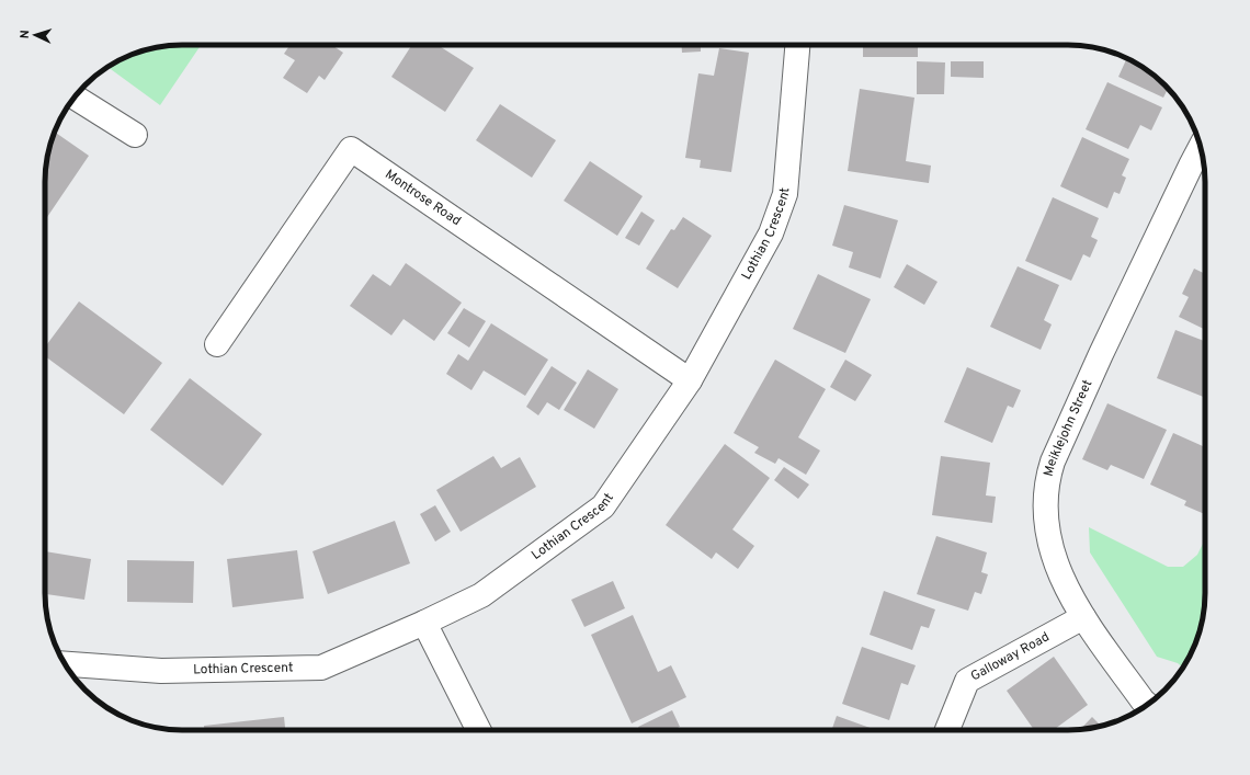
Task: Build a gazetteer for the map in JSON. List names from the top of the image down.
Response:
{
  "streets": {
    "street": [
      "Montrose Road",
      "Lothian Crescent",
      "Meiklejohn Street",
      "Galloway Road"
    ]
  },
  "crossings": [
    ["Montrose Road", "Lothian Crescent"],
    ["Meiklejohn Street", "Galloway Road"]
  ],
  "north": "left"
}
